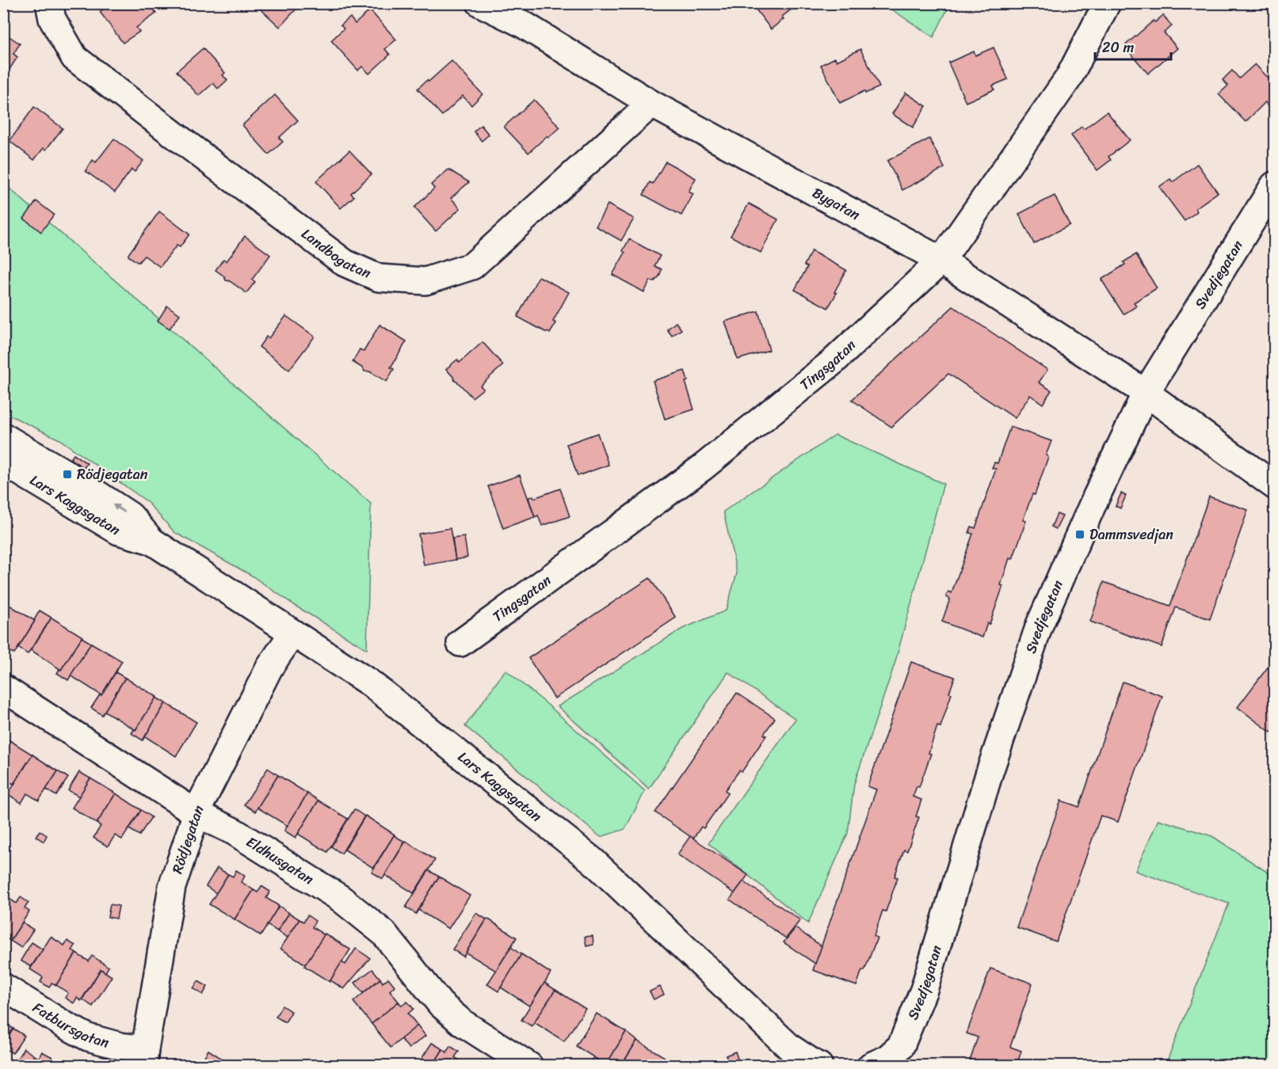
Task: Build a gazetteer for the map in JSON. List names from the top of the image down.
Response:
{
  "streets": {
    "street": [
      "Bygatan",
      "Landbogatan",
      "Svedjegatan",
      "Tingsgatan",
      "Lars Kaggsgatan",
      "Rödjegatan",
      "Eldhusgatan",
      "Fatbursgatan"
    ]
  },
  "crossings": [
    ["Bygatan", "Landbogatan"],
    ["Bygatan", "Svedjegatan"],
    ["Bygatan", "Tingsgatan"],
    ["Lars Kaggsgatan", "Rödjegatan"],
    ["Rödjegatan", "Eldhusgatan"],
    ["Rödjegatan", "Fatbursgatan"]
  ],
  "places": {
    "transit": ["Rödjegatan", "Dammsvedjan"]
  },
  "scale_bar": "20 m"
}
